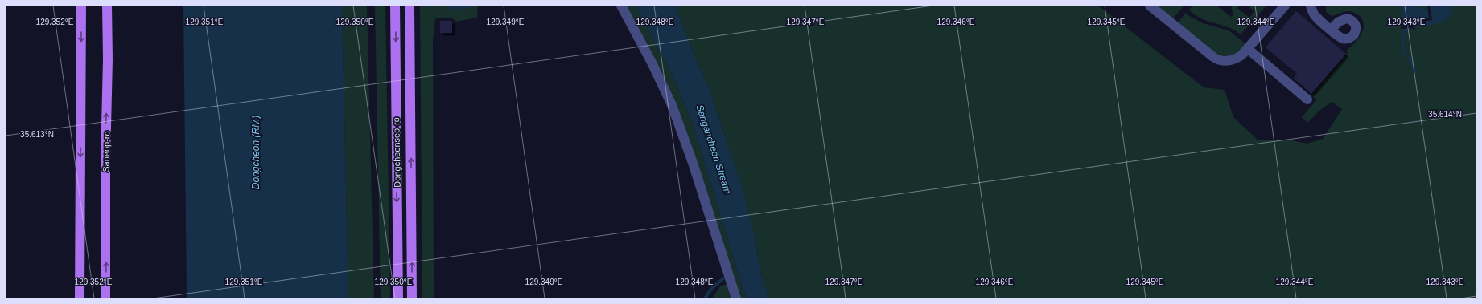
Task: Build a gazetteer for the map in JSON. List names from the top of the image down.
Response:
{
  "streets": {
    "main road": ["Saneop-ro", "Dongcheonseo-ro"]
  },
  "water": ["Sangancheon Stream", "Dongcheon (Riv.)"],
  "coordinates": [
    "129.352°E",
    "129.351°E",
    "129.350°E",
    "129.349°E",
    "129.348°E",
    "129.347°E",
    "129.346°E",
    "129.345°E",
    "129.344°E",
    "129.343°E",
    "35.614°N",
    "35.613°N"
  ]
}
